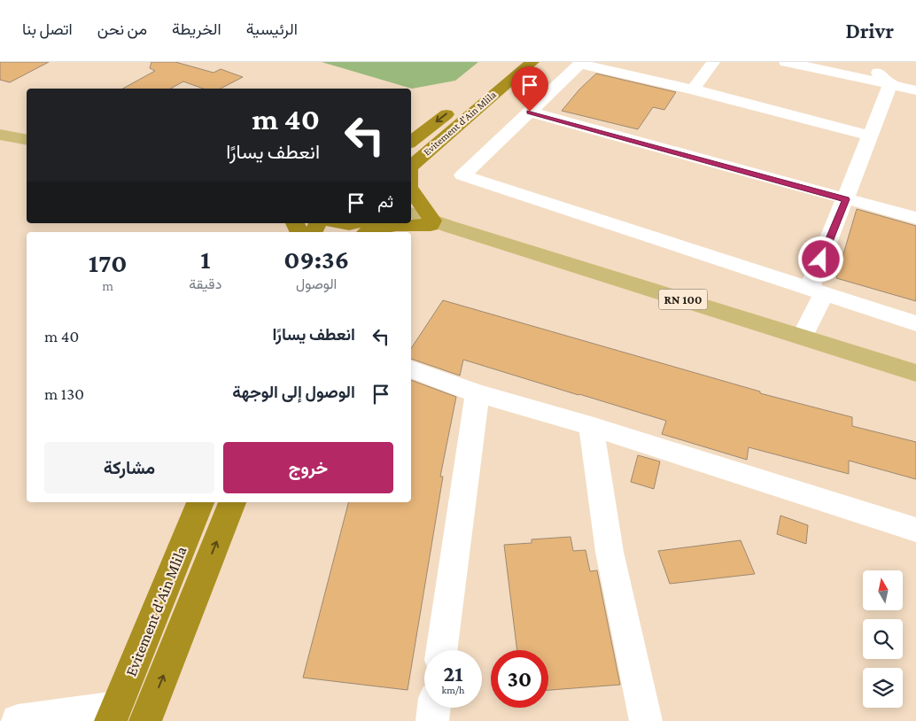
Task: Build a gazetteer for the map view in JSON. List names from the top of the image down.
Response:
{
  "streets": {
    "highway": ["Evitement d'Ain Mlila"],
    "main road": ["RN 100"]
  },
  "north": "top",
  "page": {
    "header": "Drivr",
    "nav": [
      "الرئيسية",
      "الخريطة",
      "من نحن",
      "اتصل بنا"
    ],
    "turn": ["40 m", "انعطف يسارًا"],
    "then": "ثم",
    "eta": [
      "09:36",
      "الوصول",
      "1",
      "دقيقة",
      "170",
      "m"
    ],
    "list": [
      {
        "name": "انعطف يسارًا",
        "value": "40 m"
      },
      {
        "name": "الوصول إلى الوجهة",
        "value": "130 m"
      }
    ],
    "buttons": ["خروج", "مشاركة"],
    "speed": "21 km/h",
    "limit": "30"
  }
}
